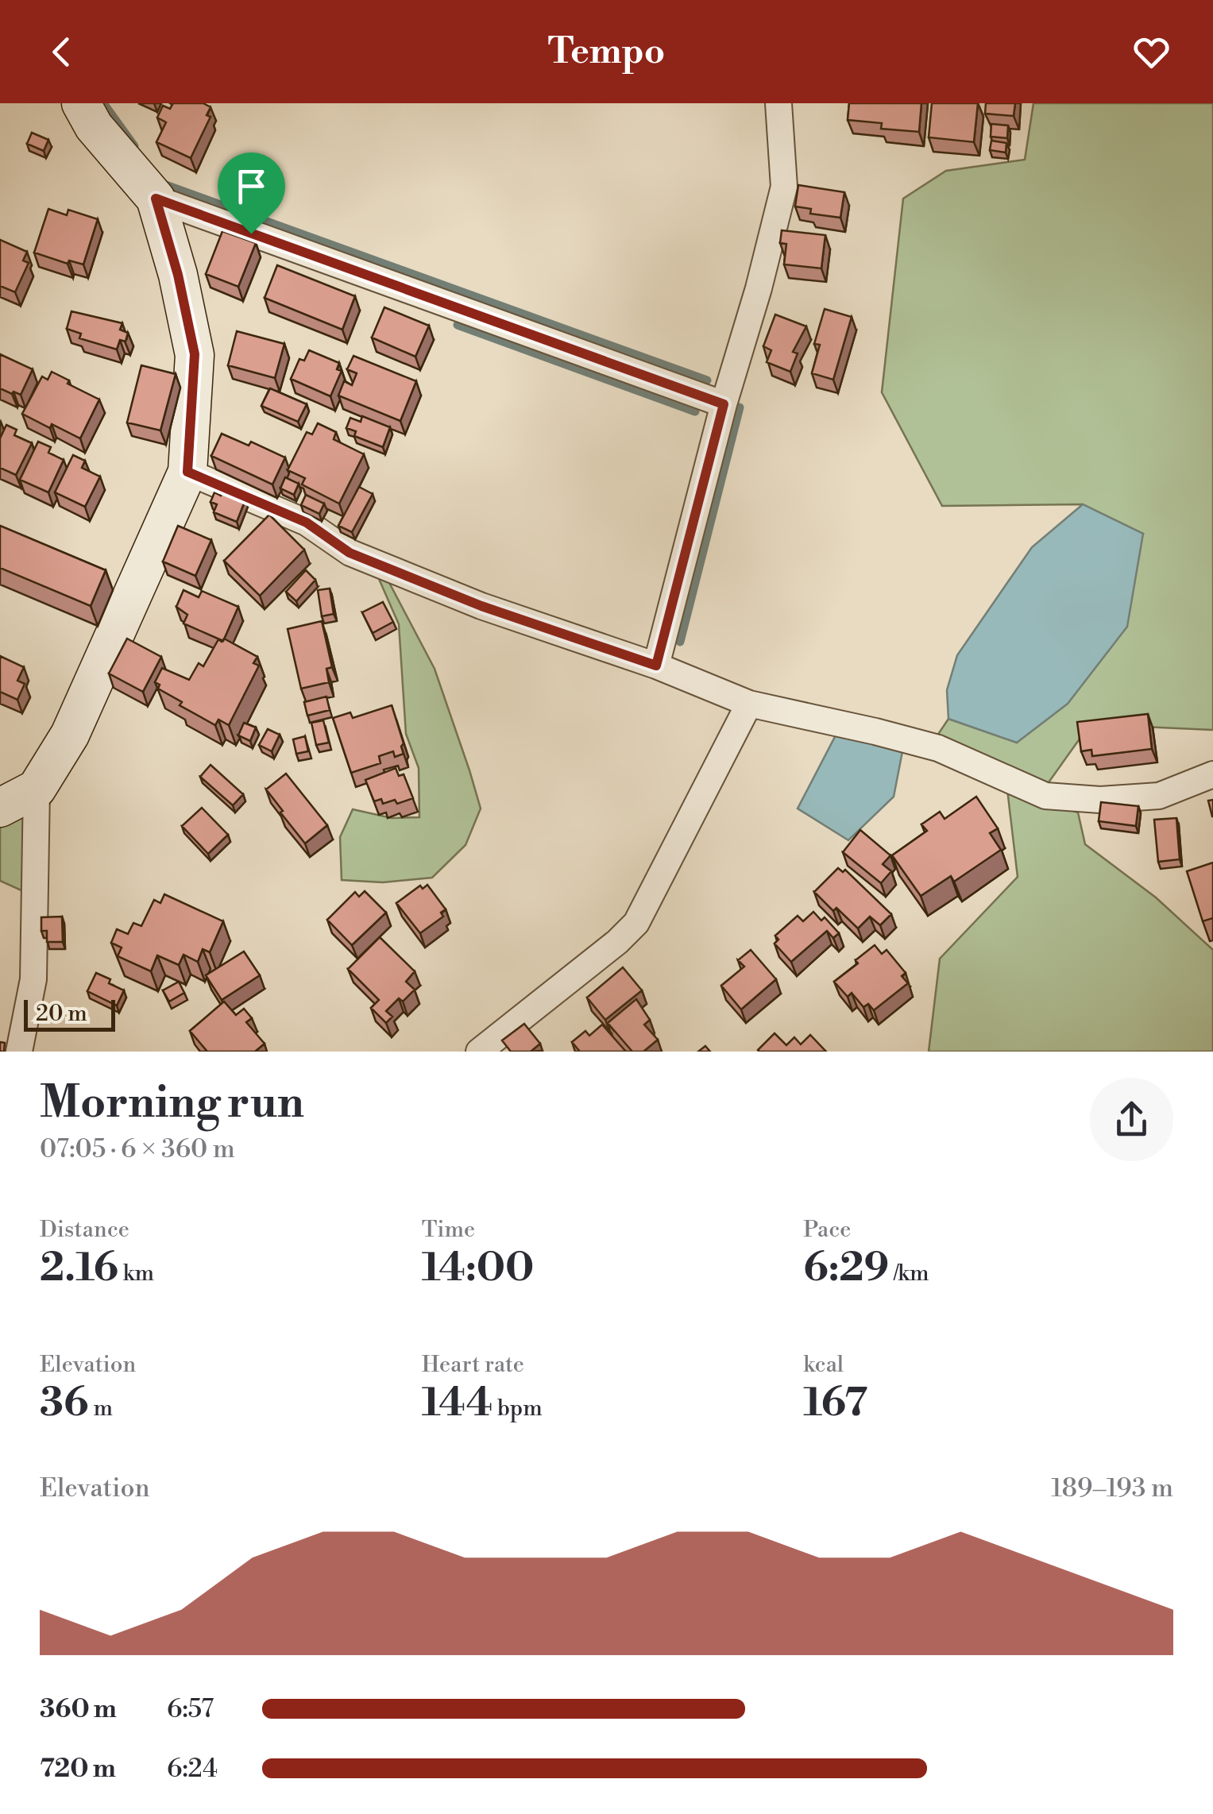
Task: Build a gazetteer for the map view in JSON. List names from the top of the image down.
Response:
{
  "scale_bar": "20 m",
  "page": {
    "header": "Tempo",
    "scale": "20 m",
    "heading": ["Morning run", "07:05 · 6 × 360 m"],
    "stats": [
      ["Distance", "2.16 km"],
      ["Time", "14:00"],
      ["Pace", "6:29 /km"],
      ["Elevation", "36 m"],
      ["Heart rate", "144 bpm"],
      ["kcal", "167"]
    ],
    "chart": ["Elevation", "189–193 m"],
    "list": [
      {
        "name": "360 m",
        "note": "6:57"
      },
      {
        "name": "720 m",
        "note": "6:24"
      }
    ]
  }
}
